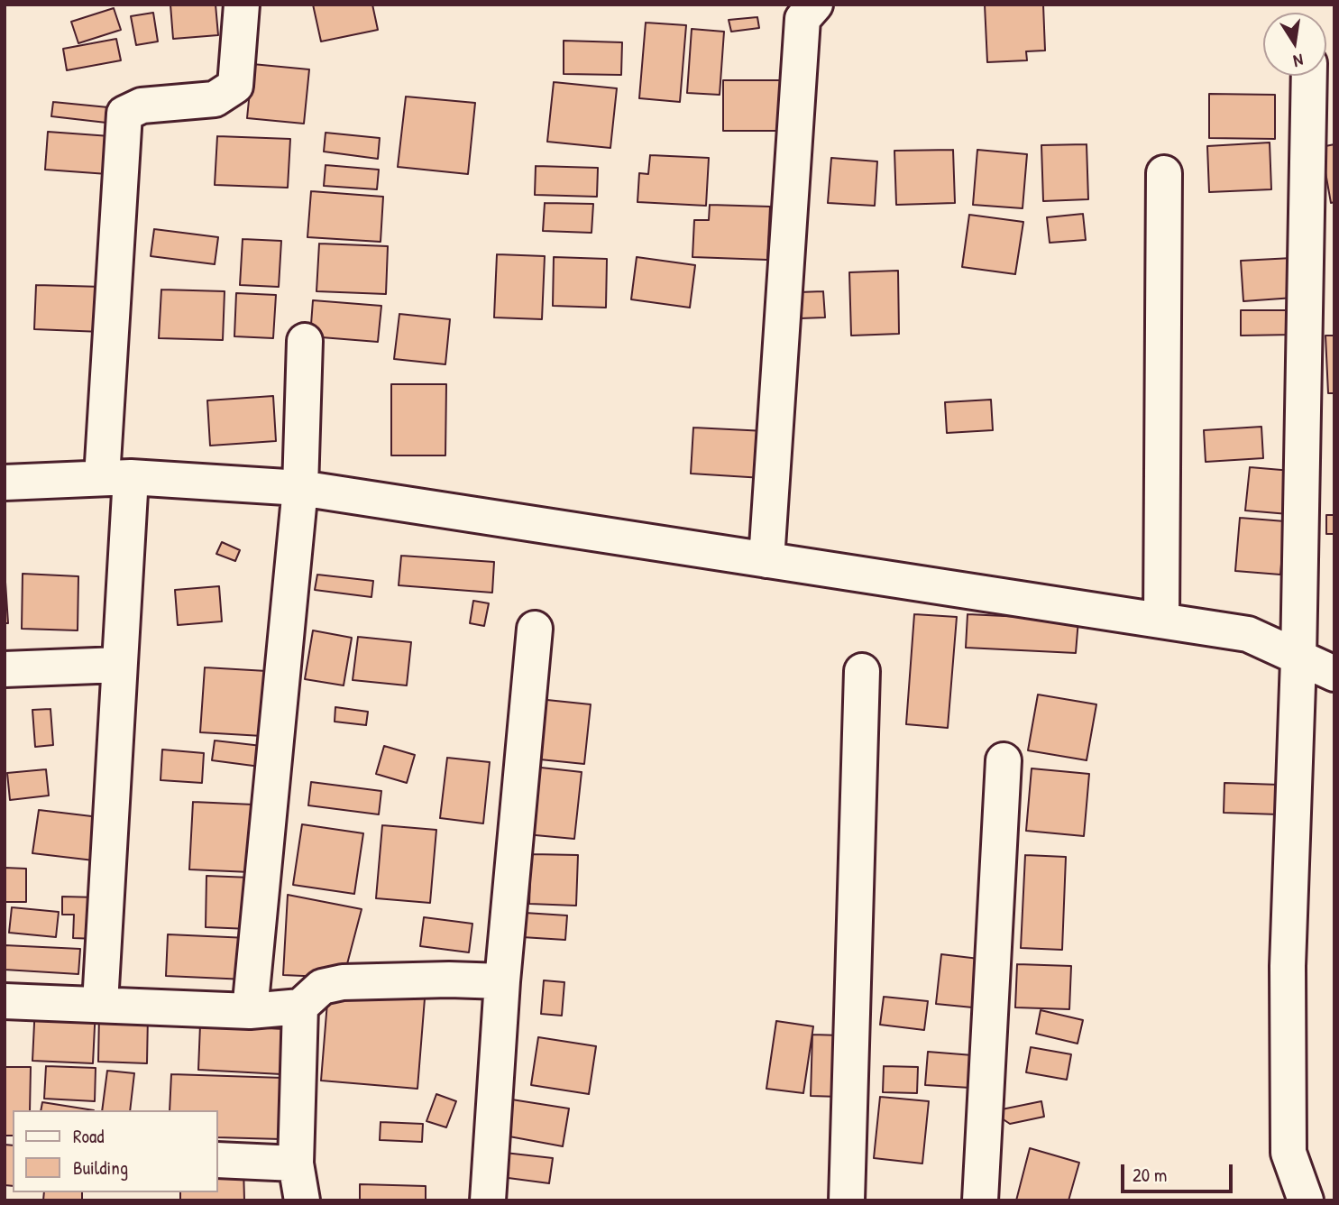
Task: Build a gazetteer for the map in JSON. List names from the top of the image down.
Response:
{
  "legend": ["Road", "Building"],
  "scale_bar": "20 m",
  "north": "bottom"
}
